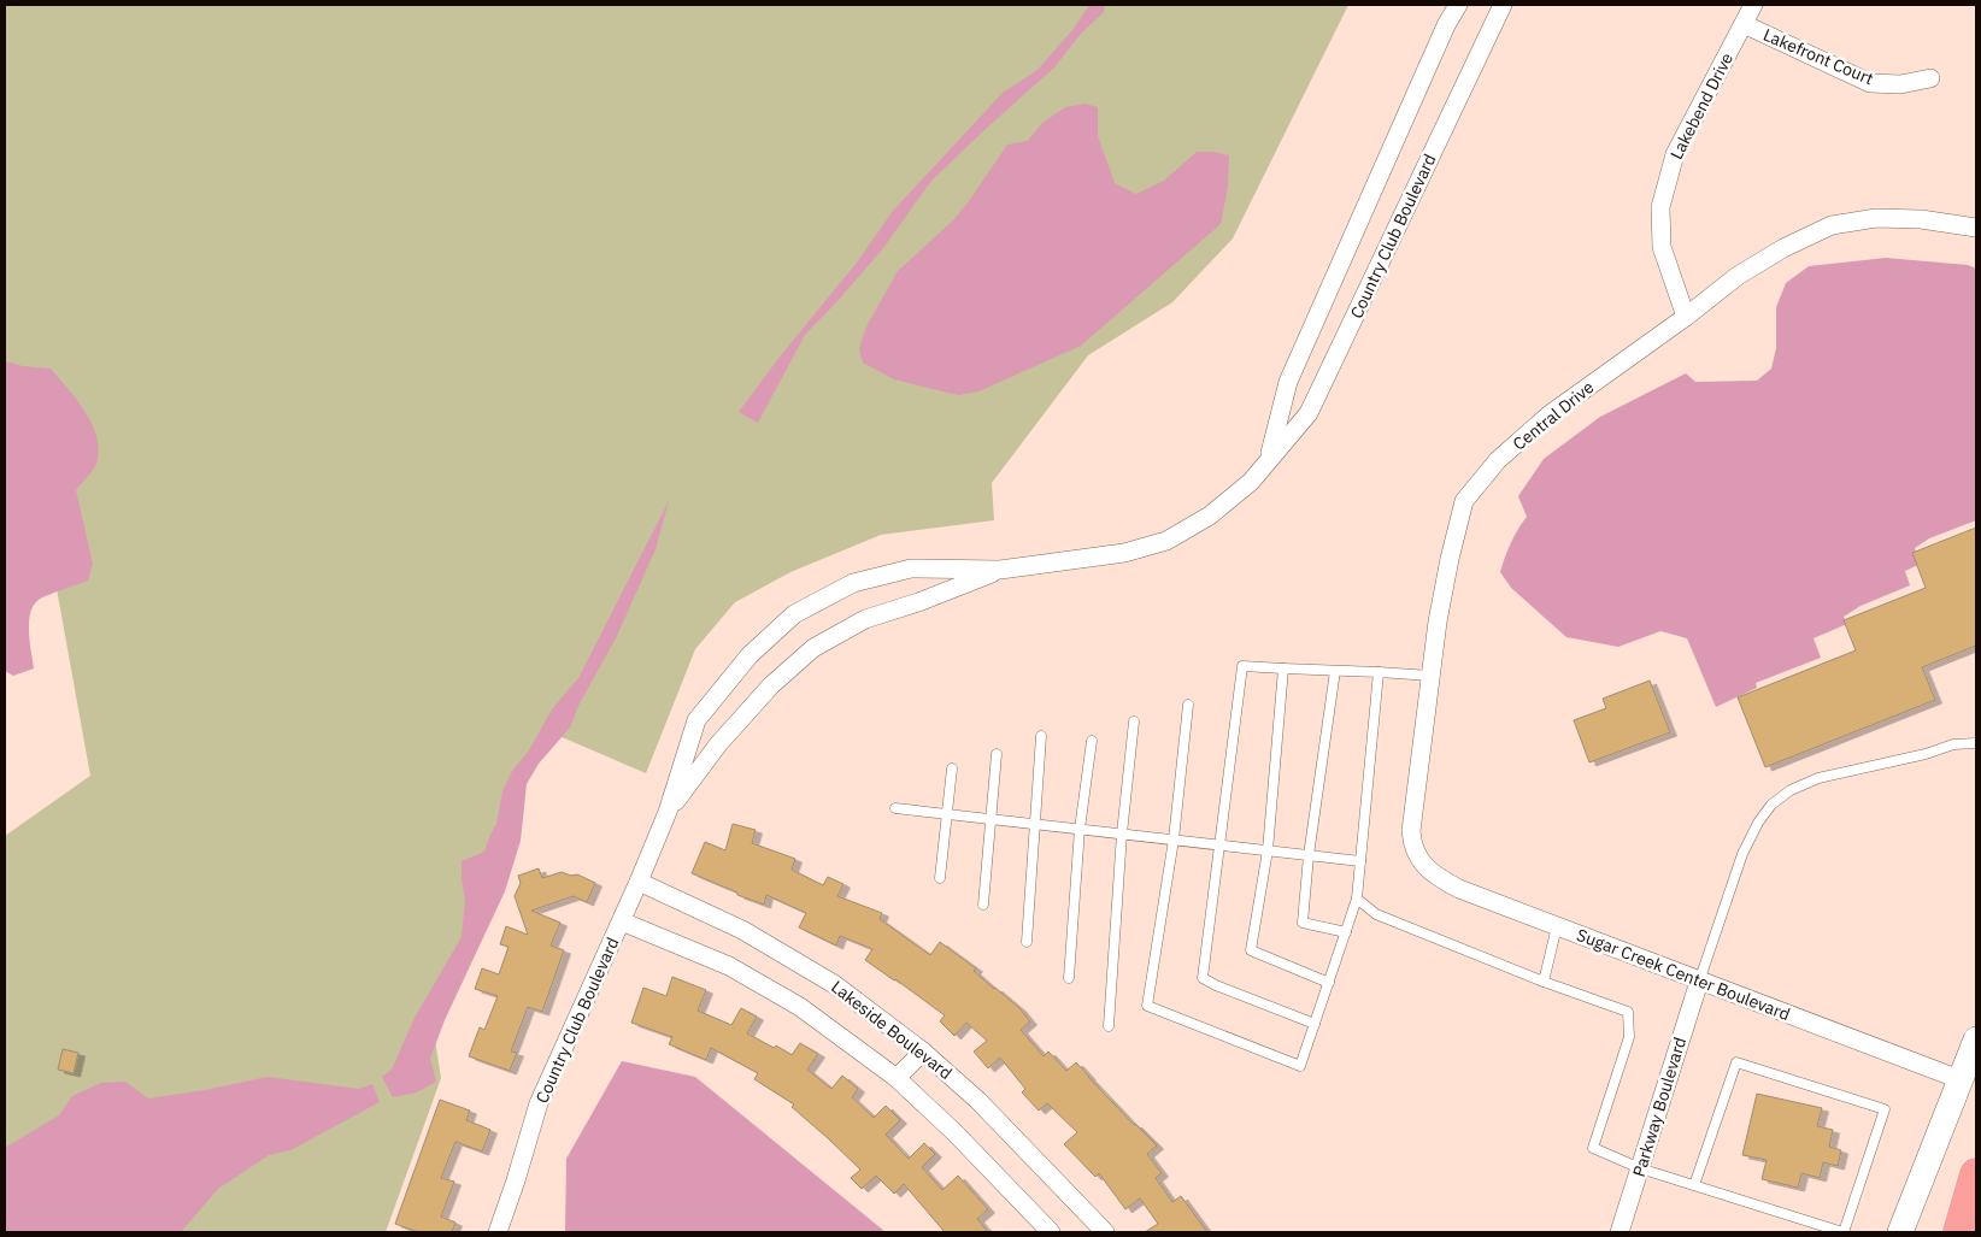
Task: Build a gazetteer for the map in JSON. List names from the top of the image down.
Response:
{
  "streets": {
    "street": [
      "Lakefront Court",
      "Lakebend Drive",
      "Country Club Boulevard",
      "Central Drive",
      "Sugar Creek Center Boulevard",
      "Lakeside Boulevard",
      "Parkway Boulevard"
    ]
  },
  "crossings": [
    ["Lakefront Court", "Lakebend Drive"],
    ["Lakebend Drive", "Central Drive"],
    ["Country Club Boulevard", "Lakeside Boulevard"],
    ["Central Drive", "Sugar Creek Center Boulevard"],
    ["Sugar Creek Center Boulevard", "Parkway Boulevard"]
  ]
}
